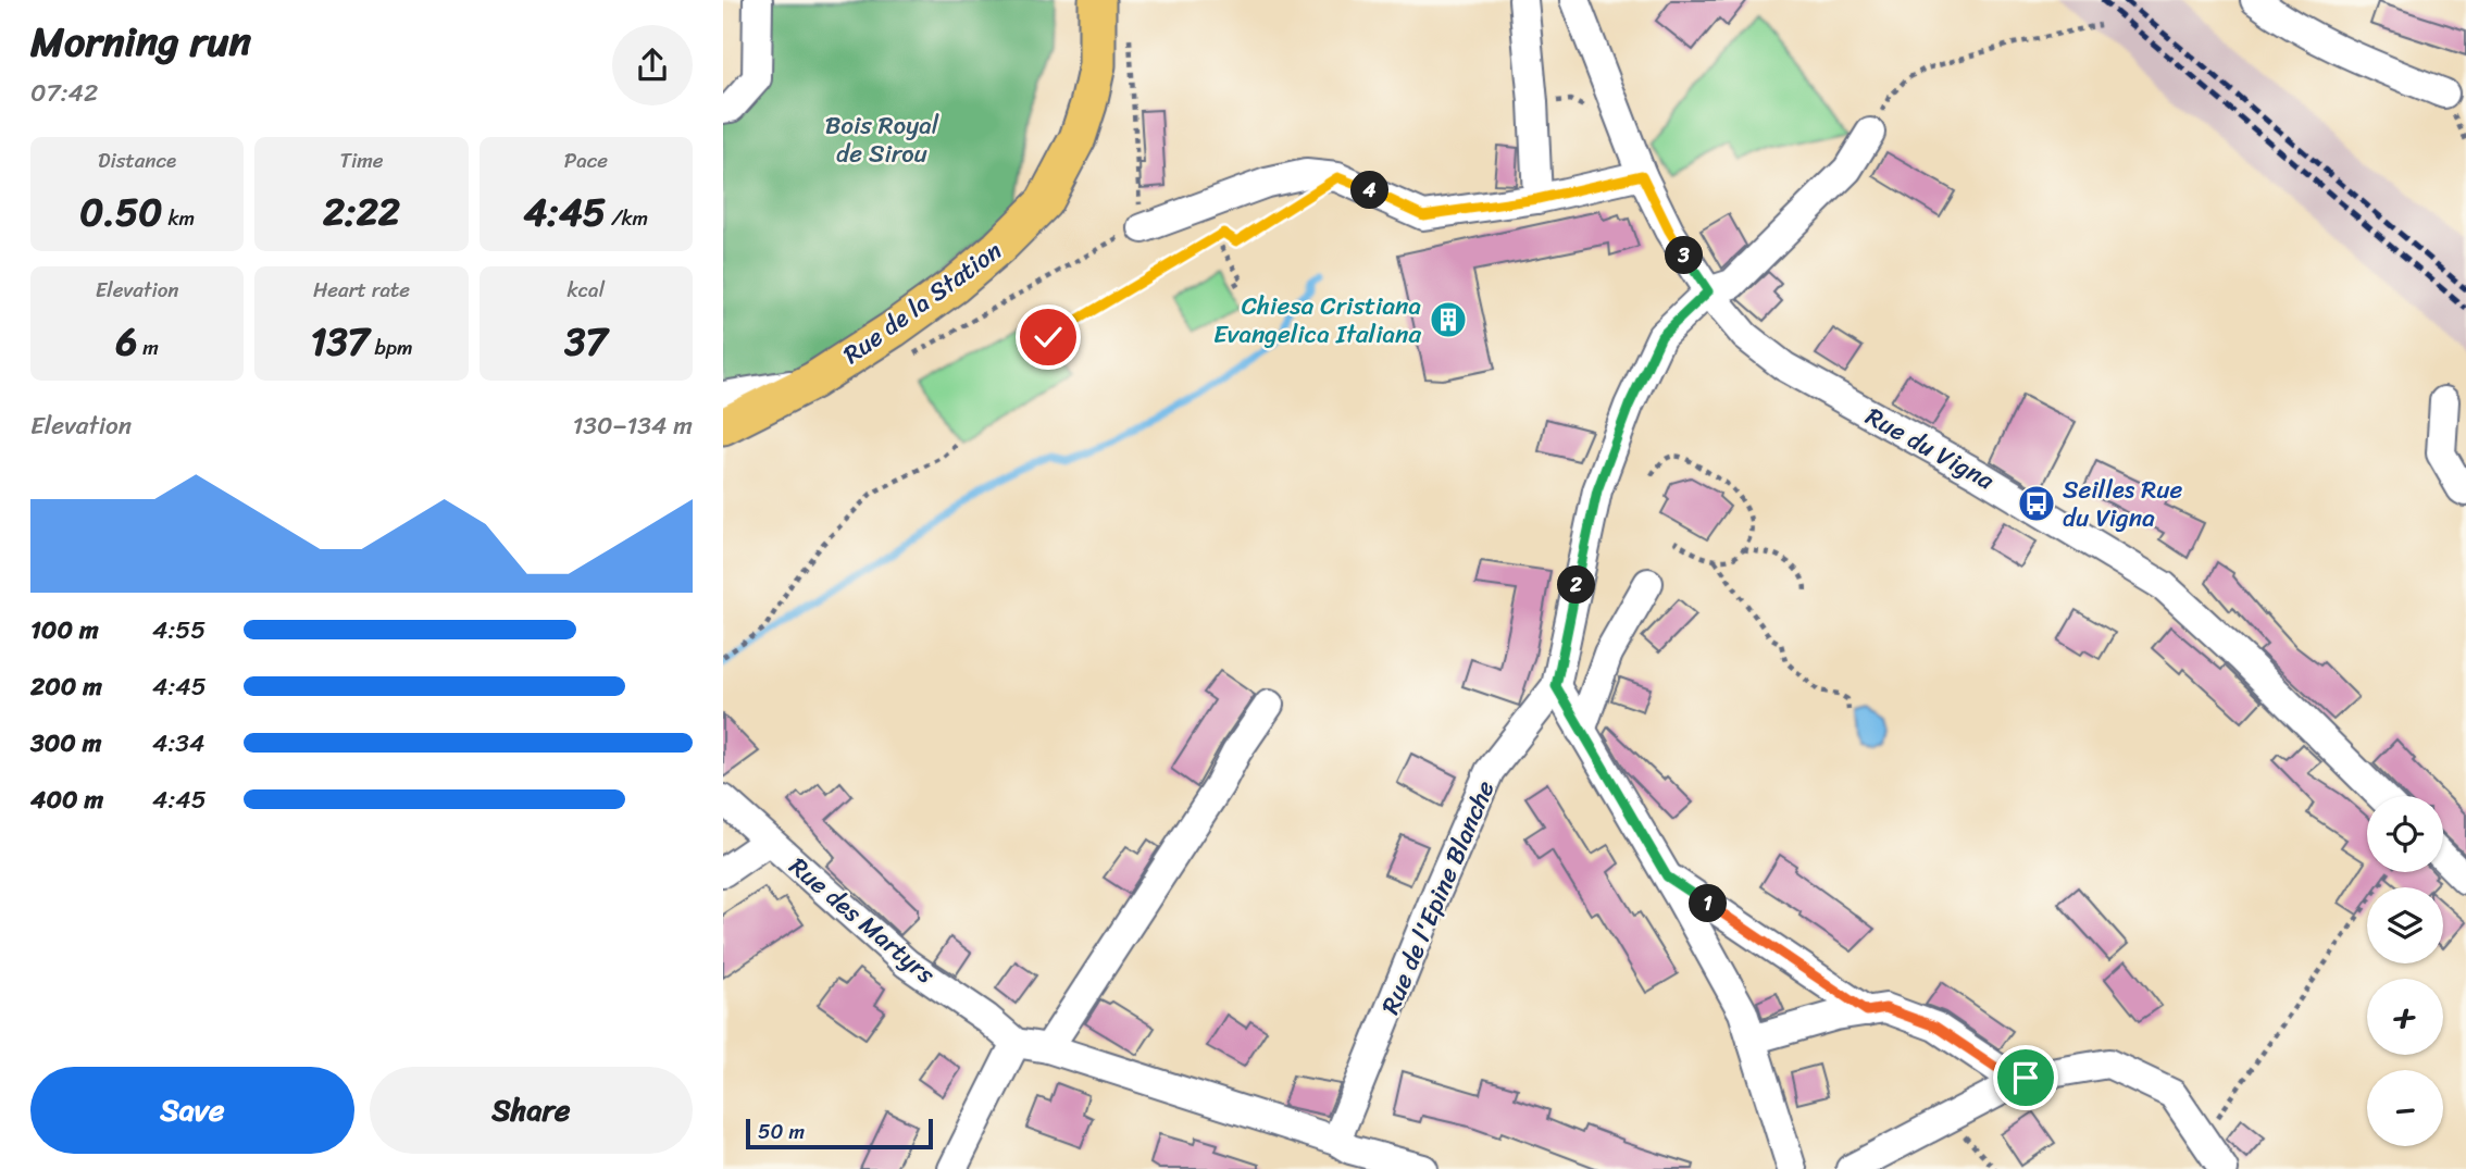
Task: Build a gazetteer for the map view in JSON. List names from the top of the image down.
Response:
{
  "streets": {
    "main road": ["Rue de la Station"],
    "street": ["Rue du Vigna", "Rue de l'Epine Blanche", "Rue des Martyrs"]
  },
  "crossings": [
    ["Rue du Vigna", "Rue de l'Epine Blanche"]
  ],
  "parks": ["Bois Royal de Sirou"],
  "places": {
    "building": ["Chiesa Cristiana Evangelica Italiana"],
    "bus stop": ["Seilles Rue du Vigna"]
  },
  "scale_bar": "50 m",
  "page": {
    "heading": ["Morning run", "07:42"],
    "stats": [
      ["Distance", "0.50 km"],
      ["Time", "2:22"],
      ["Pace", "4:45 /km"],
      ["Elevation", "6 m"],
      ["Heart rate", "137 bpm"],
      ["kcal", "37"]
    ],
    "pins": [
      "4",
      "3",
      "2",
      "1"
    ],
    "chart": ["Elevation", "130–134 m"],
    "list": [
      {
        "name": "100 m",
        "note": "4:55"
      },
      {
        "name": "200 m",
        "note": "4:45"
      },
      {
        "name": "300 m",
        "note": "4:34"
      },
      {
        "name": "400 m",
        "note": "4:45"
      }
    ],
    "map_buttons": ["+", "−"],
    "buttons": ["Save", "Share"],
    "scale": "50 m"
  }
}
